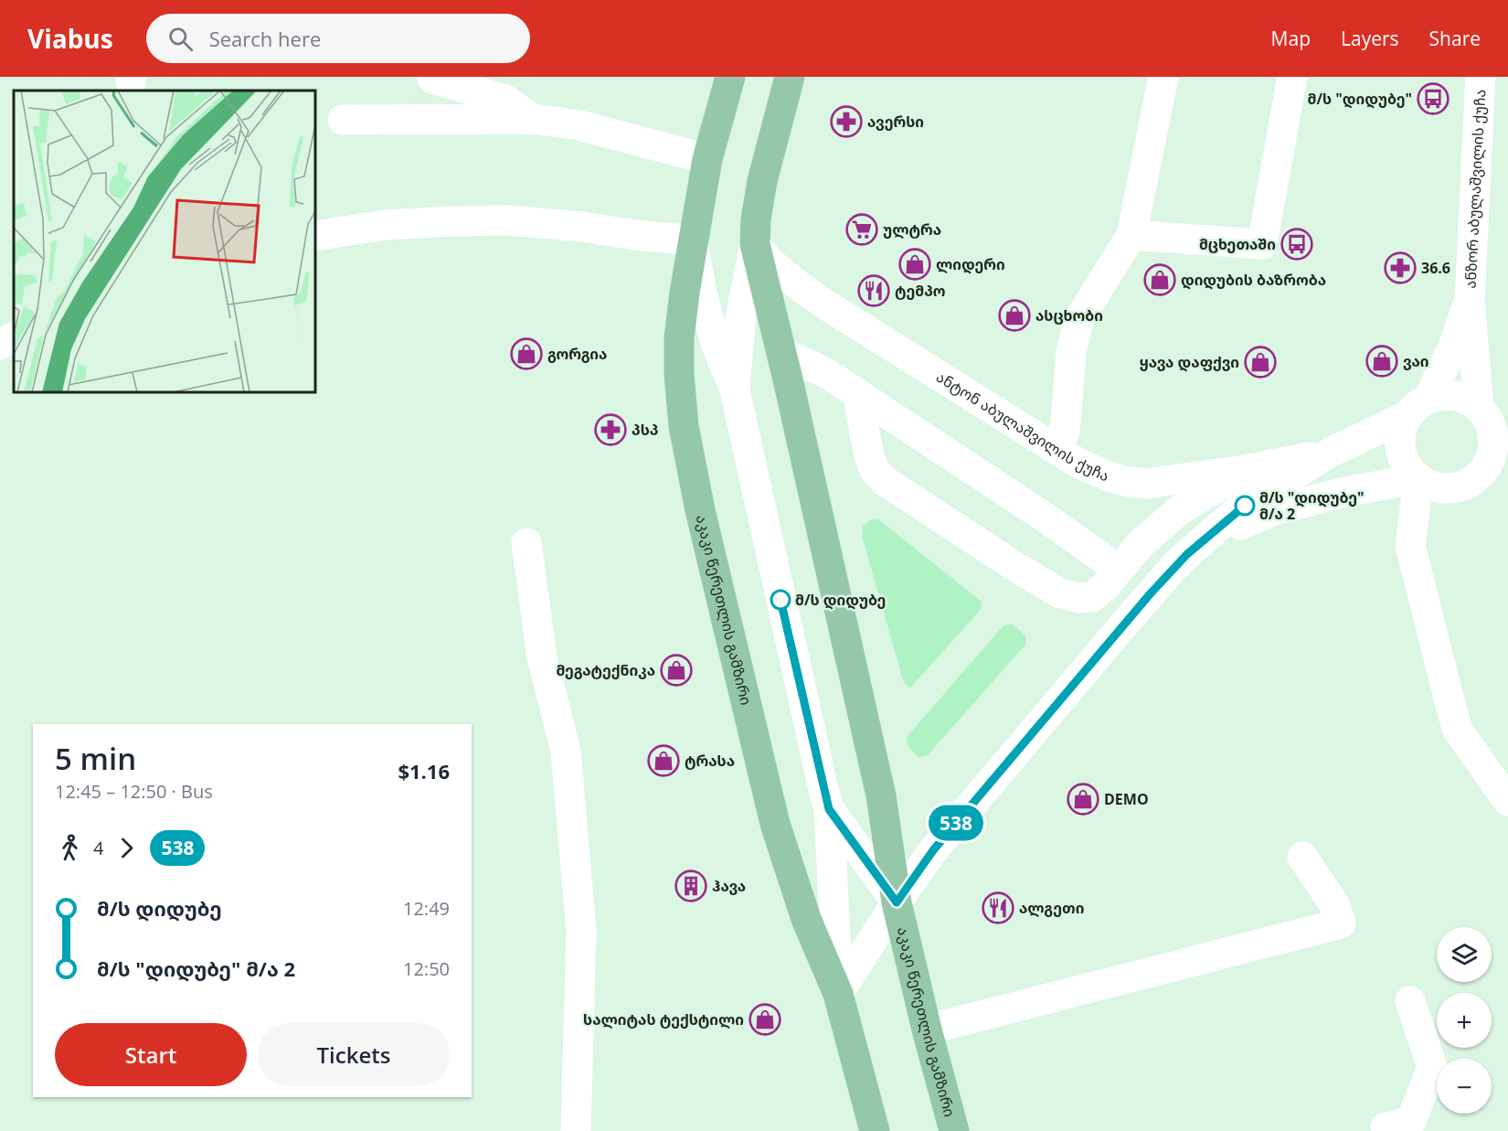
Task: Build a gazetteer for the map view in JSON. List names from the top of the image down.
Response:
{
  "streets": {
    "main road": ["აკაკი წერეთლის გამზირი"],
    "street": ["ანზორ აბულაშვილის ქუჩა", "ანტონ აბულაშვილის ქუჩა"]
  },
  "crossings": [
    ["ანზორ აბულაშვილის ქუჩა", "ანტონ აბულაშვილის ქუჩა"],
    ["ანტონ აბულაშვილის ქუჩა", "აკაკი წერეთლის გამზირი"]
  ],
  "places": {
    "bus stop": ["მ/ს \"დიდუბე\"", "მცხეთაში"],
    "pharmacy": ["ავერსი", "36.6", "პსპ"],
    "supermarket": ["ულტრა"],
    "shop": [
      "ლიდერი",
      "დიდუბის ბაზრობა",
      "ასცხობი",
      "გორგია",
      "ვაი",
      "ყავა დაფქვი",
      "მეგატექნიკა",
      "ტრასა",
      "DEMO",
      "სალიტას ტექსტილი"
    ],
    "restaurant": ["ტემპო", "ალგეთი"],
    "other": ["მ/ს \"დიდუბე\" მ/ა 2", "მ/ს დიდუბე"],
    "building": ["ჰავა"]
  },
  "lines": ["bus line 538"],
  "page": {
    "header": "Viabus",
    "search": "Search here",
    "nav": ["Map", "Layers", "Share"],
    "on_map": "538",
    "heading": ["5 min", "12:45 – 12:50 · Bus", "$1.16"],
    "legs": ["4", "538"],
    "list": [
      {
        "name": "მ/ს დიდუბე",
        "value": "12:49"
      },
      {
        "name": "მ/ს \"დიდუბე\" მ/ა 2",
        "value": "12:50"
      }
    ],
    "map_buttons": ["+", "−"],
    "buttons": ["Start", "Tickets"]
  }
}
